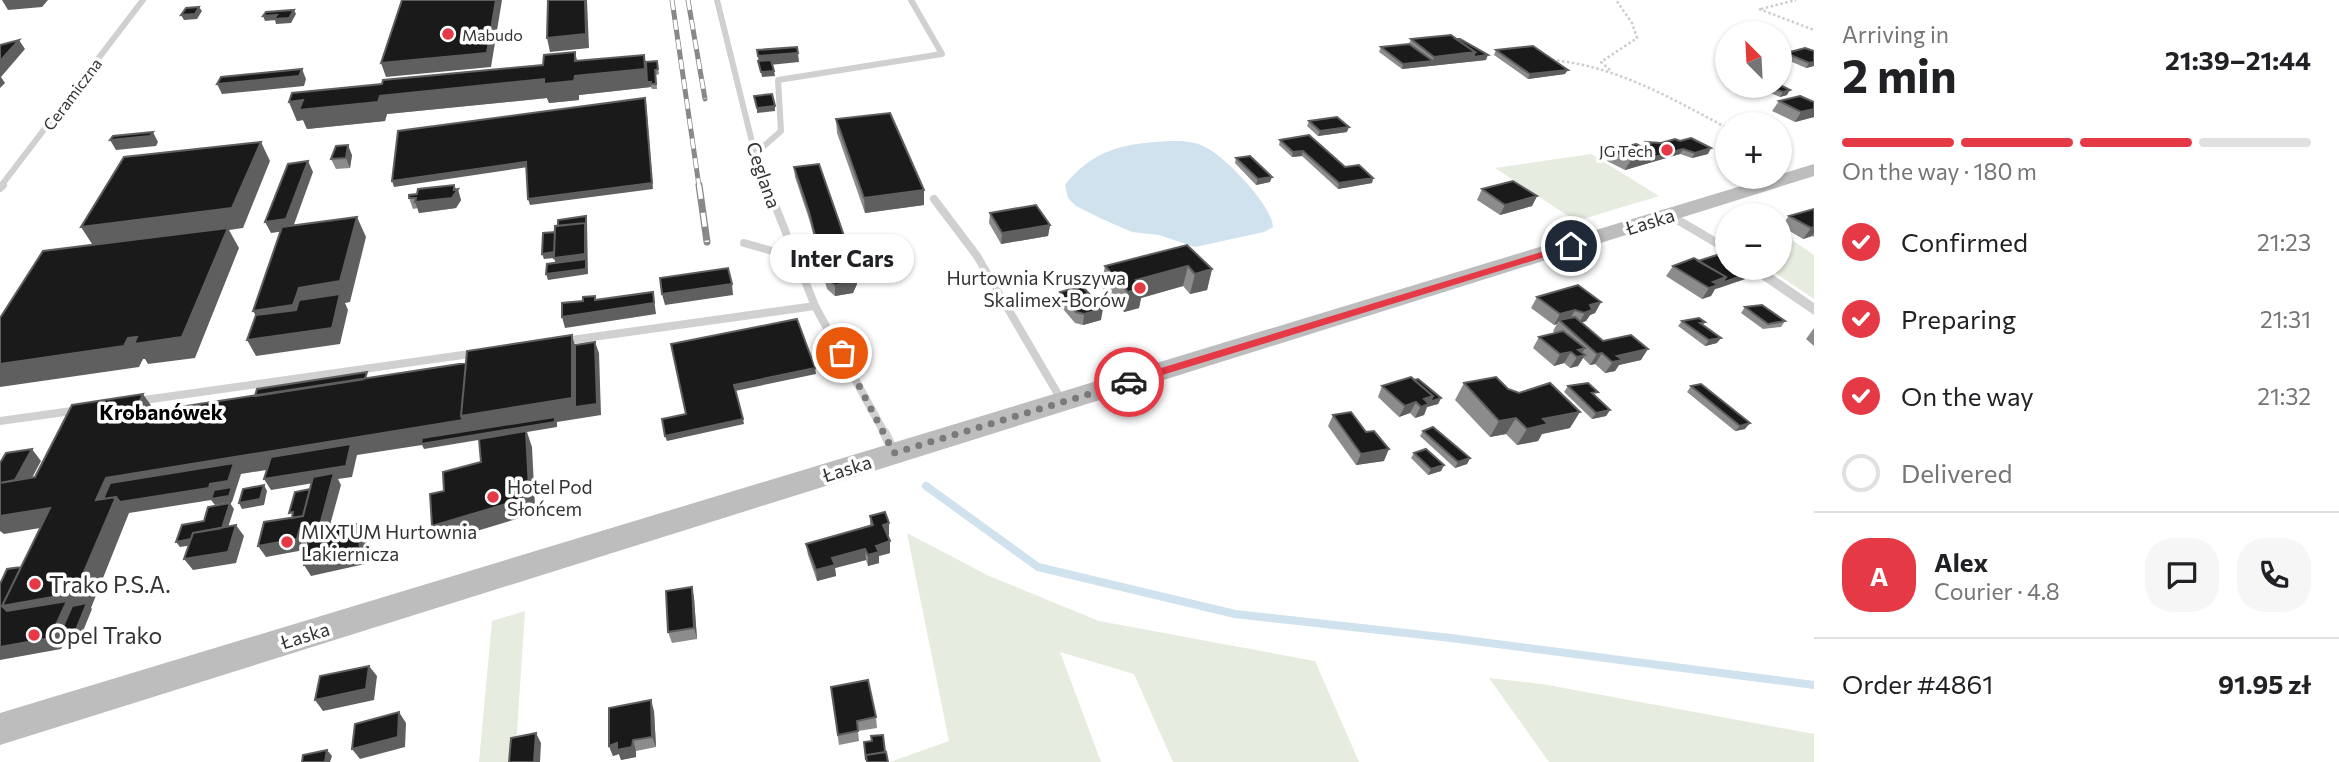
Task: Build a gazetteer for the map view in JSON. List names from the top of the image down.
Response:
{
  "streets": {
    "main road": ["Łaska"],
    "lane": ["Ceramiczna", "Ceglana"]
  },
  "crossings": [
    ["Ceglana", "Łaska"]
  ],
  "districts": ["Krobanówek"],
  "places": [
    "Mabudo",
    "JG Tech",
    "Hurtownia Kruszywa Skalimex-Borów",
    "Inter Cars",
    "Hotel Pod Słońcem",
    "MIXTUM Hurtownia Lakiernicza",
    "Trako P.S.A.",
    "Opel Trako"
  ],
  "north": "top left",
  "page": {
    "heading": ["2 min", "Arriving in", "21:39–21:44"],
    "panel": [
      "Alex",
      "Courier · 4.8",
      "Order #4861",
      "91.95 zł"
    ],
    "map_buttons": ["+", "−"],
    "bar": "On the way · 180 m",
    "list": [
      ["Confirmed", "21:23"],
      ["Preparing", "21:31"],
      ["On the way", "21:32"],
      "Delivered"
    ],
    "bubble": "Inter Cars",
    "round": "A"
  }
}
